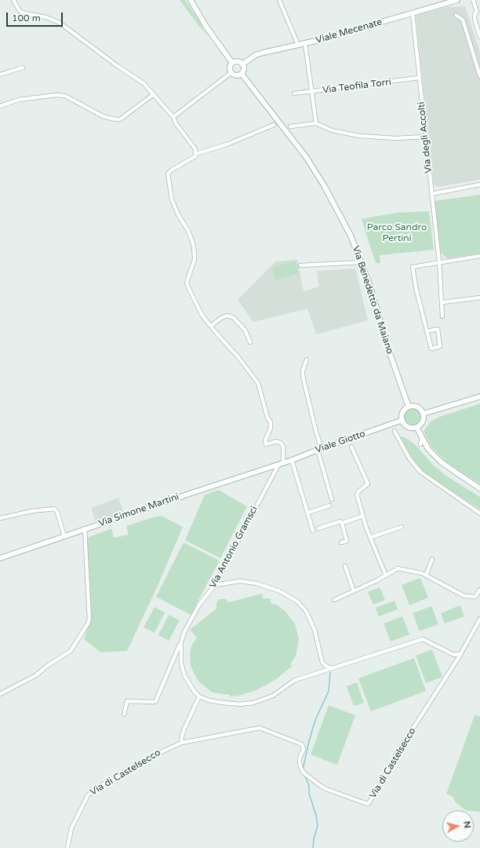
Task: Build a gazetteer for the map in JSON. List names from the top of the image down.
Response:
{
  "streets": {
    "main road": [
      "Viale Mecenate",
      "Via Benedetto da Maiano",
      "Viale Giotto",
      "Via Simone Martini"
    ],
    "street": [
      "Via Teofila Torri",
      "Via degli Accolti",
      "Via Antonio Gramsci",
      "Via di Castelsecco"
    ]
  },
  "crossings": [
    ["Viale Mecenate", "Via degli Accolti"],
    ["Viale Mecenate", "Via Benedetto da Maiano"],
    ["Via Teofila Torri", "Via degli Accolti"],
    ["Via Benedetto da Maiano", "Viale Giotto"],
    ["Viale Giotto", "Via Simone Martini"],
    ["Viale Giotto", "Via Antonio Gramsci"],
    ["Via Simone Martini", "Via Antonio Gramsci"]
  ],
  "parks": ["Parco Sandro Pertini"],
  "scale_bar": "100 m",
  "north": "right"
}
